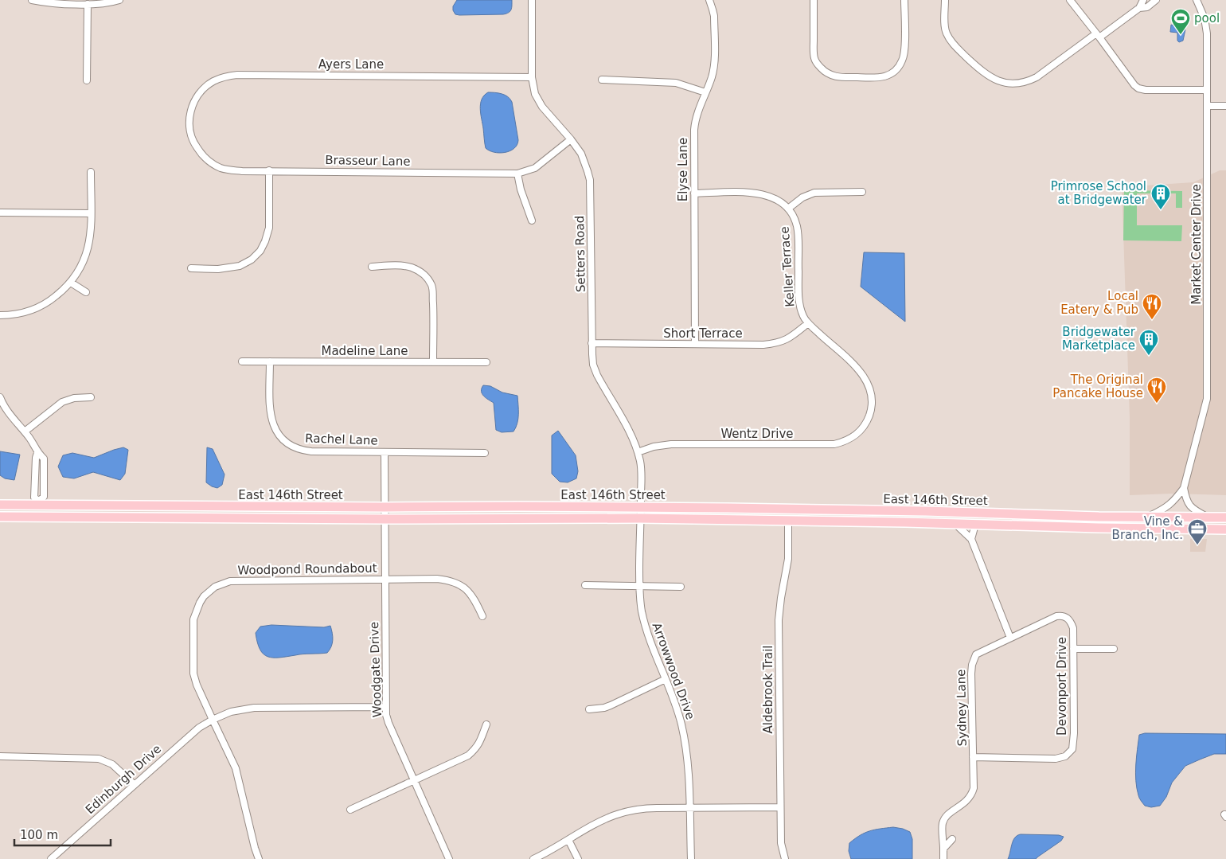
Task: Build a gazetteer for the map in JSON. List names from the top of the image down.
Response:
{
  "streets": {
    "main road": ["East 146th Street"],
    "street": [
      "Ayers Lane",
      "Brasseur Lane",
      "Elyse Lane",
      "Market Center Drive",
      "Setters Road",
      "Keller Terrace",
      "Short Terrace",
      "Madeline Lane",
      "Wentz Drive",
      "Rachel Lane",
      "Woodpond Roundabout",
      "Woodgate Drive",
      "Arrowwood Drive",
      "Devonport Drive",
      "Aldebrook Trail",
      "Sydney Lane",
      "Edinburgh Drive"
    ]
  },
  "crossings": [
    ["Ayers Lane", "Brasseur Lane"],
    ["Ayers Lane", "Setters Road"],
    ["Brasseur Lane", "Setters Road"],
    ["Elyse Lane", "Keller Terrace"],
    ["Elyse Lane", "Short Terrace"],
    ["Market Center Drive", "East 146th Street"],
    ["Setters Road", "Short Terrace"],
    ["Setters Road", "Wentz Drive"],
    ["Setters Road", "East 146th Street"],
    ["Setters Road", "Arrowwood Drive"],
    ["Keller Terrace", "Short Terrace"],
    ["Keller Terrace", "Wentz Drive"],
    ["Madeline Lane", "Rachel Lane"],
    ["Rachel Lane", "Woodgate Drive"],
    ["East 146th Street", "Woodgate Drive"],
    ["East 146th Street", "Arrowwood Drive"],
    ["East 146th Street", "Aldebrook Trail"],
    ["Woodpond Roundabout", "Woodgate Drive"],
    ["Woodpond Roundabout", "Edinburgh Drive"],
    ["Devonport Drive", "Sydney Lane"]
  ],
  "places": {
    "sports": ["pool"],
    "building": ["Primrose School at Bridgewater", "Bridgewater Marketplace"],
    "restaurant": ["Local Eatery & Pub", "The Original Pancake House"],
    "office": ["Vine & Branch, Inc."]
  },
  "scale_bar": "100 m"
}
